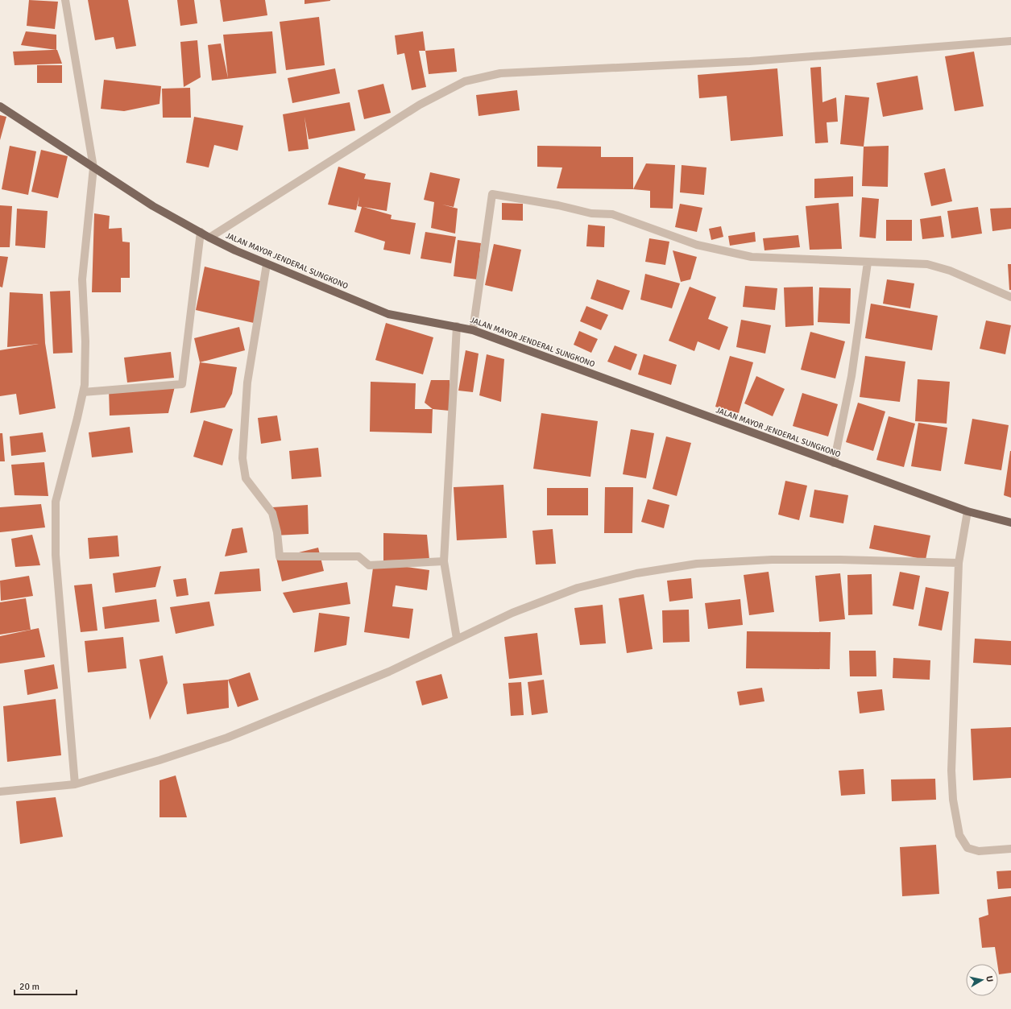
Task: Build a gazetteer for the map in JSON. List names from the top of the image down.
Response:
{
  "streets": {
    "main road": ["JALAN MAYOR JENDERAL SUNGKONO"]
  },
  "scale_bar": "20 m",
  "north": "right"
}
